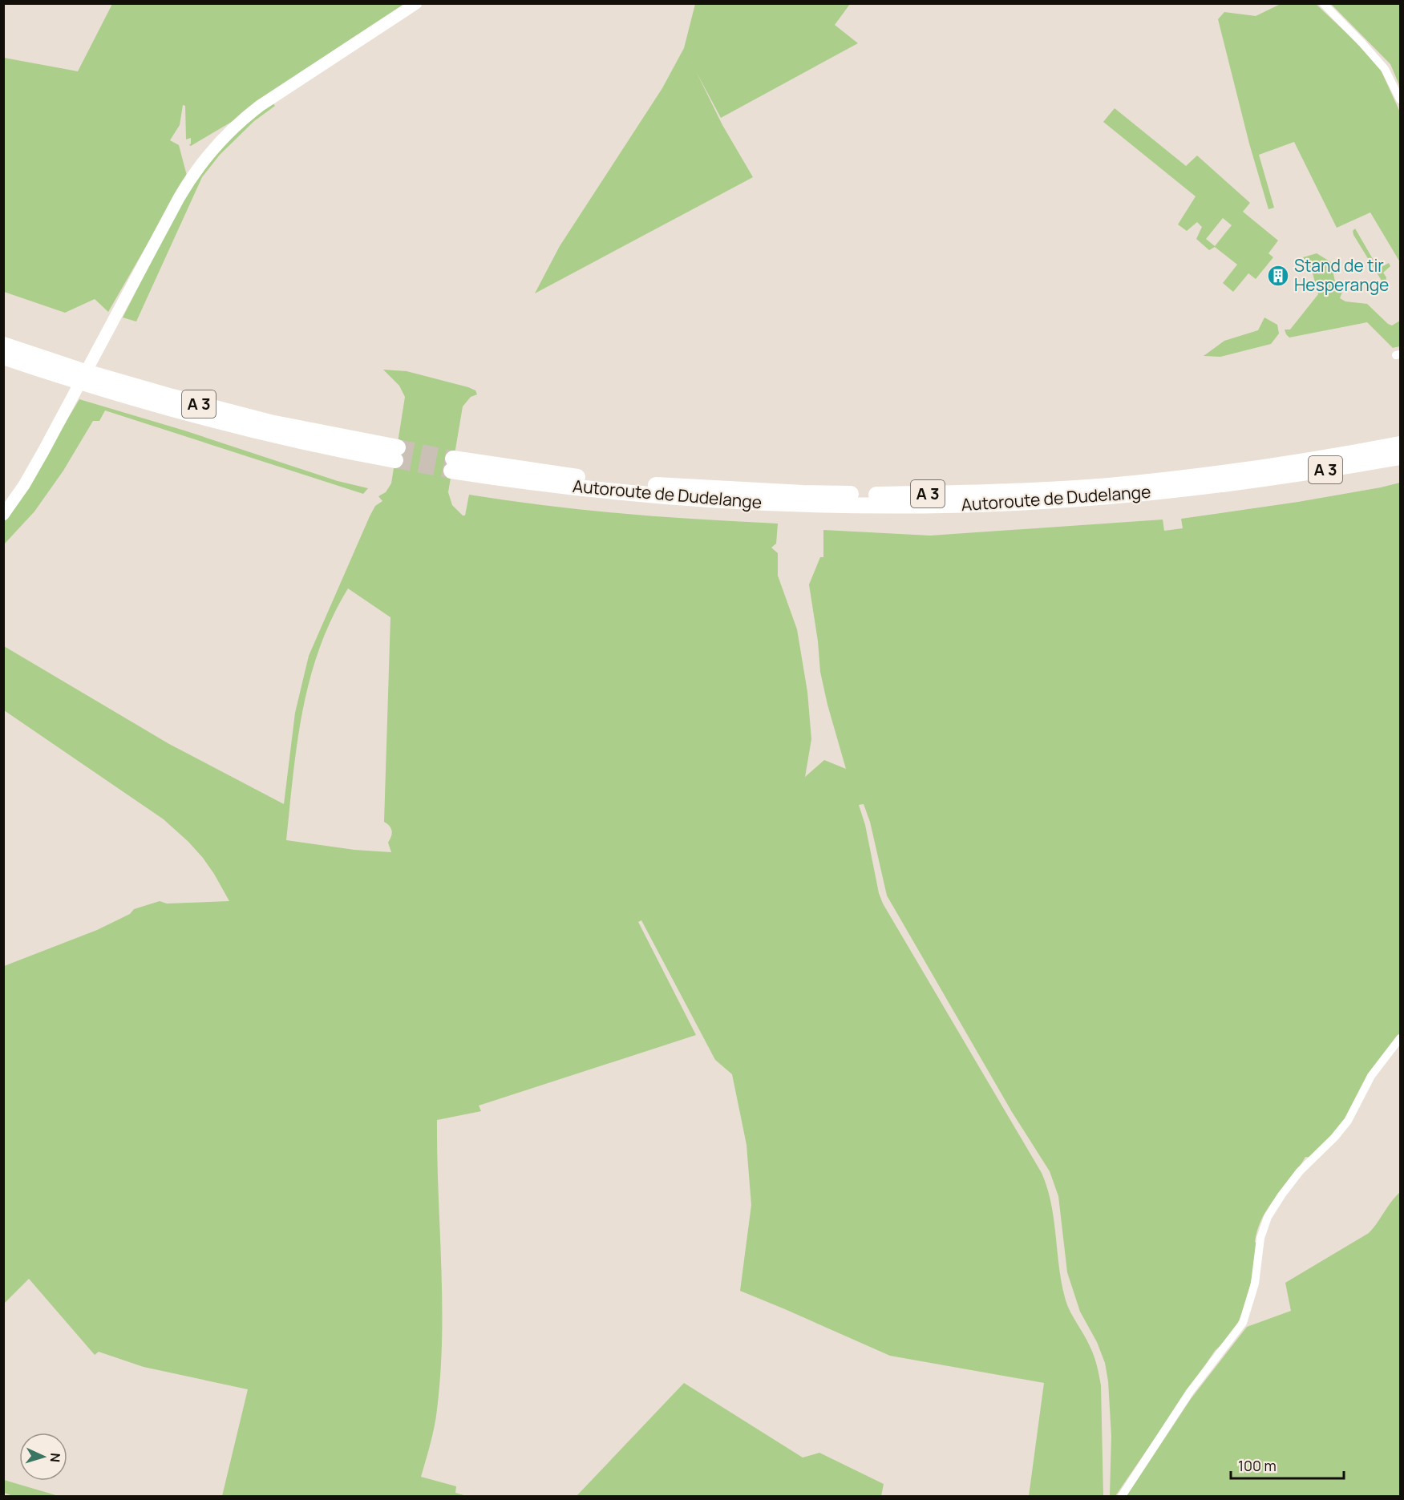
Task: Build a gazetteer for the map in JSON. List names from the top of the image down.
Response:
{
  "streets": {
    "highway": ["A 3", "Autoroute de Dudelange"]
  },
  "places": {
    "building": ["Stand de tir Hesperange"]
  },
  "scale_bar": "100 m",
  "north": "right"
}
